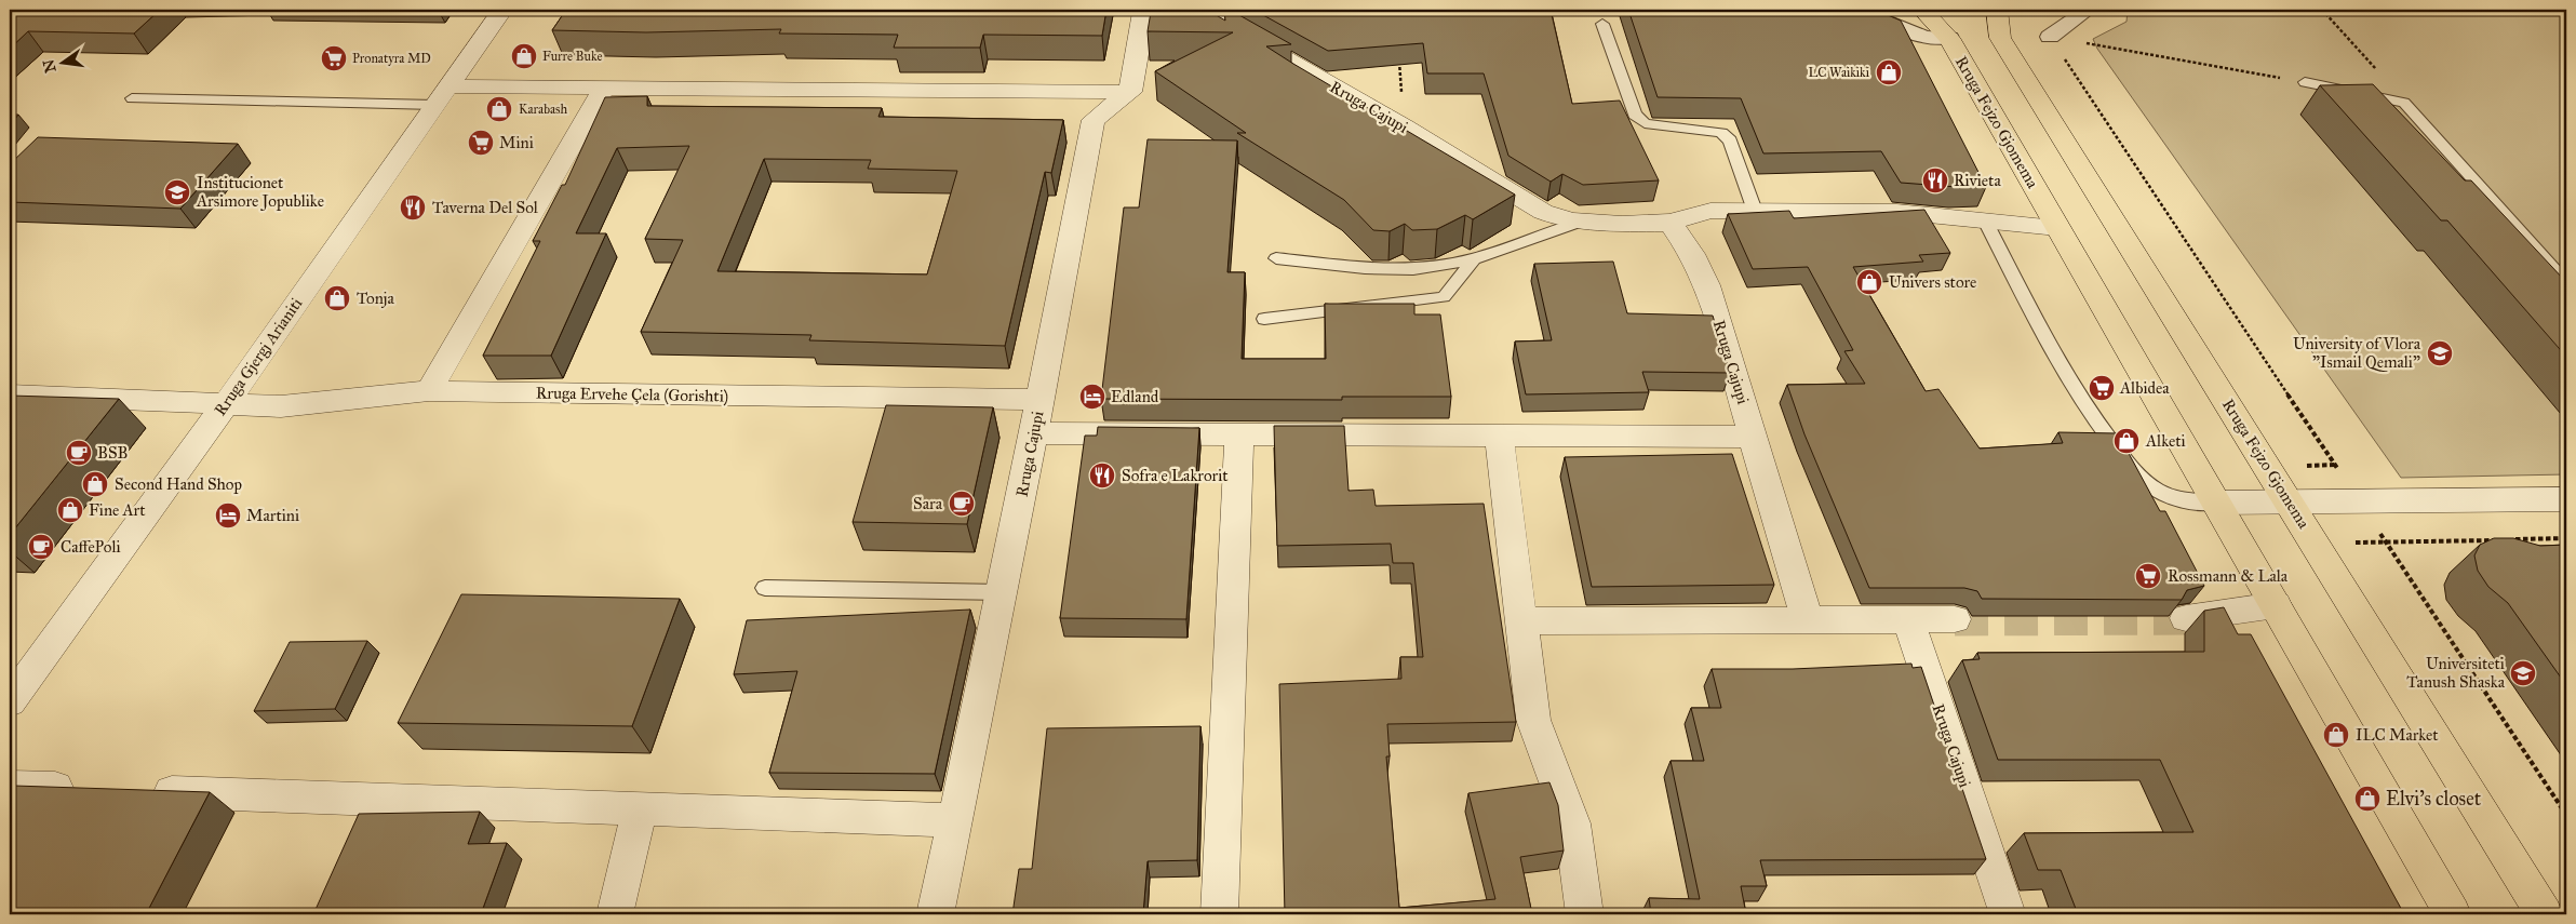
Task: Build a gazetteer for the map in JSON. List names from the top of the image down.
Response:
{
  "streets": {
    "main road": ["Rruga Fejzo Gjomema"],
    "street": ["Rruga Cajupi", "Rruga Gjergj Arianiti", "Rruga Ervehe Çela (Gorishti)"]
  },
  "crossings": [
    ["Rruga Cajupi", "Rruga Ervehe Çela (Gorishti)"],
    ["Rruga Gjergj Arianiti", "Rruga Ervehe Çela (Gorishti)"]
  ],
  "places": {
    "shop": [
      "Furre Buke",
      "LC Waikiki",
      "Karabash",
      "Univers store",
      "Tonja",
      "Alketi",
      "Second Hand Shop",
      "Fine Art",
      "ILC Market",
      "Elvi's closet"
    ],
    "supermarket": [
      "Pronatyra MD",
      "Mini",
      "Albidea",
      "Rossmann & Lala"
    ],
    "restaurant": ["Rivieta", "Taverna Del Sol", "Sofra e Lakrorit"],
    "school or university": ["Institucionet Arsimore Jopublike", "University of Vlora \"Ismail Qemali\"", "Universiteti Tanush Shaska"],
    "hotel": ["Edland", "Martini"],
    "cafe": ["BSB", "Sara", "CaffePoli"]
  },
  "north": "left"
}
